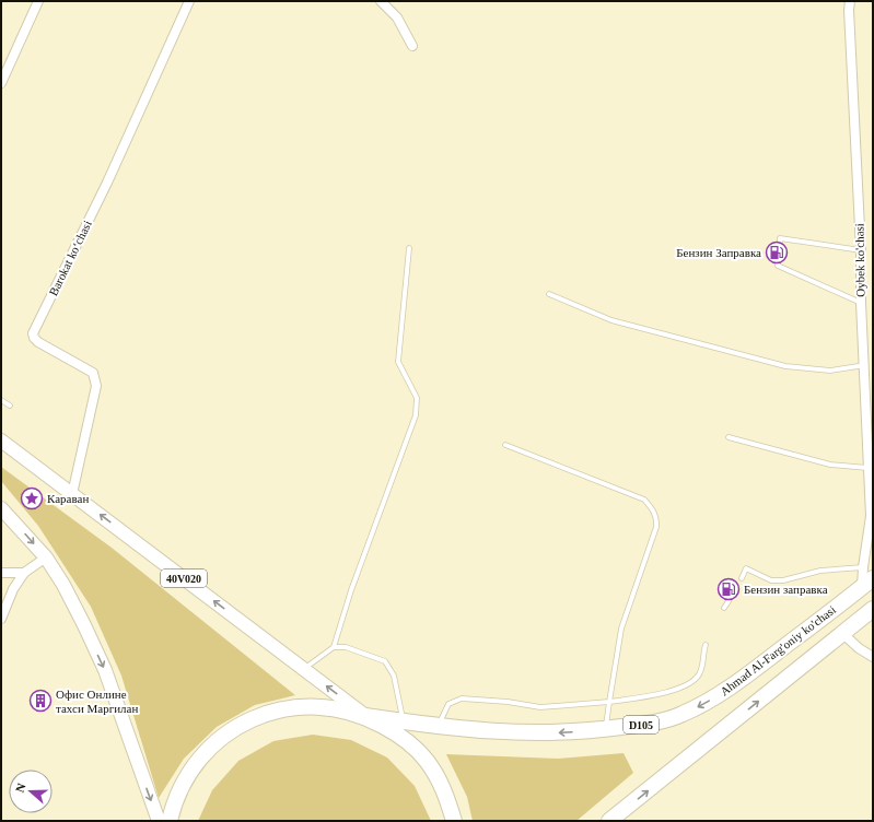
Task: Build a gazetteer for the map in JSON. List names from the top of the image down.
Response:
{
  "streets": {
    "highway": ["Ahmad Al-Farg'oniy ko'chasi", "D105"],
    "main road": ["40V020"],
    "street": ["Barokat koʻchasi", "Oybek ko'chasi"]
  },
  "crossings": [
    ["Barokat koʻchasi", "40V020"],
    ["Oybek ko'chasi", "Ahmad Al-Farg'oniy ko'chasi"],
    ["40V020", "Ahmad Al-Farg'oniy ko'chasi"]
  ],
  "places": {
    "fuel station": ["Бензин Заправка", "Бензин заправка"],
    "place": ["Караван"],
    "building": ["Офис Онлине тахси Маргилан"]
  },
  "north": "left"
}
